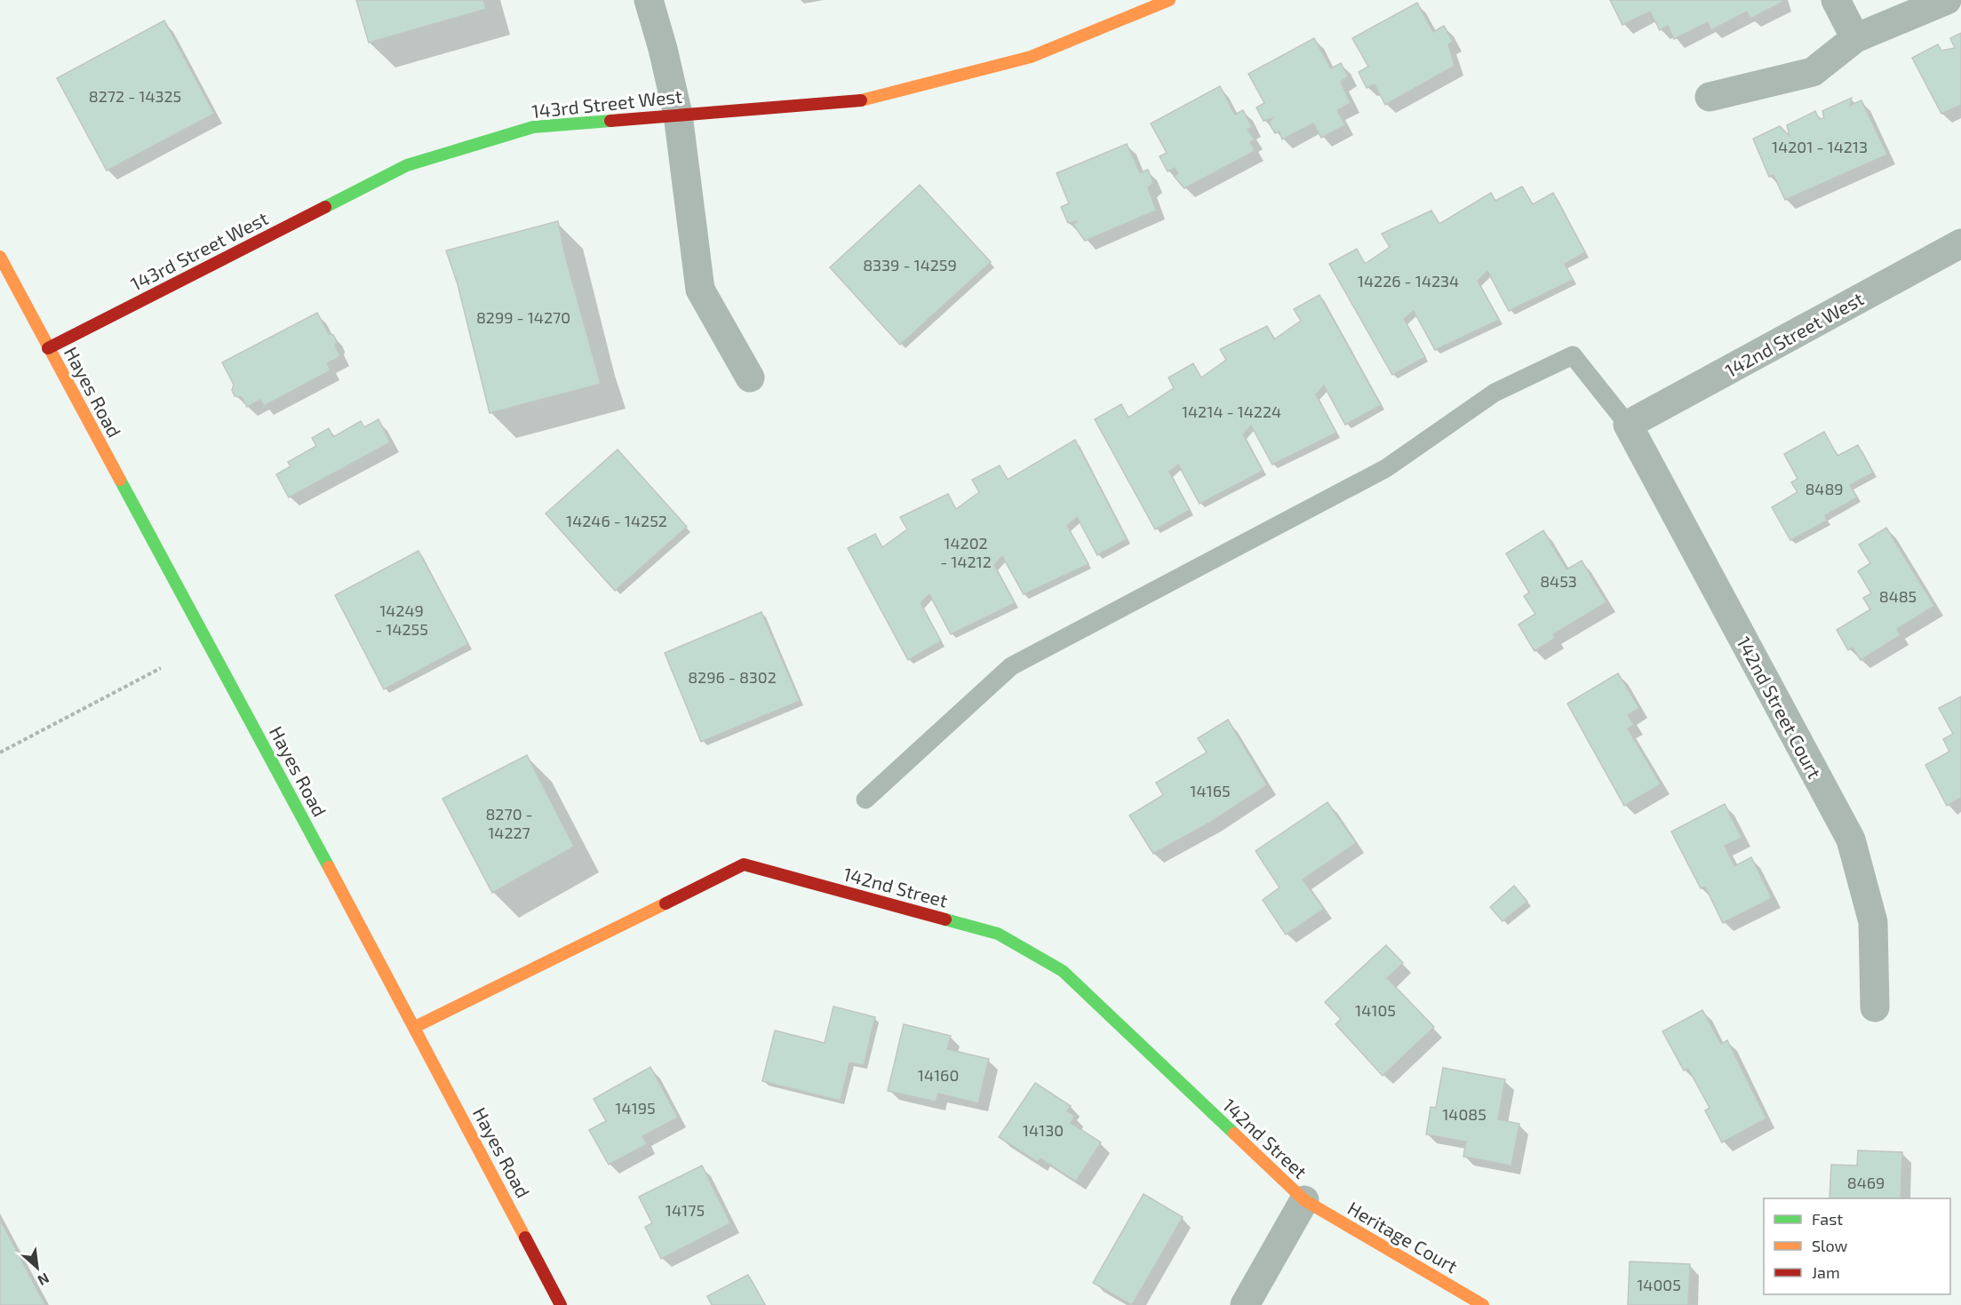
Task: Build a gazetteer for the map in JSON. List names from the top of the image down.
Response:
{
  "streets": {
    "street": [
      "143rd Street West",
      "142nd Street West",
      "Hayes Road",
      "142nd Street Court",
      "142nd Street",
      "Heritage Court"
    ]
  },
  "crossings": [
    ["143rd Street West", "Hayes Road"],
    ["142nd Street West", "142nd Street Court"],
    ["Hayes Road", "142nd Street"],
    ["142nd Street", "Heritage Court"]
  ],
  "house_numbers": [
    "8272 - 14325",
    "14201 - 14213",
    "8339 - 14259",
    "14226 - 14234",
    "8299 - 14270",
    "14214 - 14224",
    "8489",
    "14246 - 14252",
    "14202 - 14212",
    "8453",
    "8485",
    "14249 - 14255",
    "8296 - 8302",
    "14165",
    "8270 - 14227",
    "14105",
    "14160",
    "14195",
    "14085",
    "14130",
    "8469",
    "14175",
    "14005"
  ],
  "legend": ["Fast", "Slow", "Jam"],
  "north": "bottom right"
}
